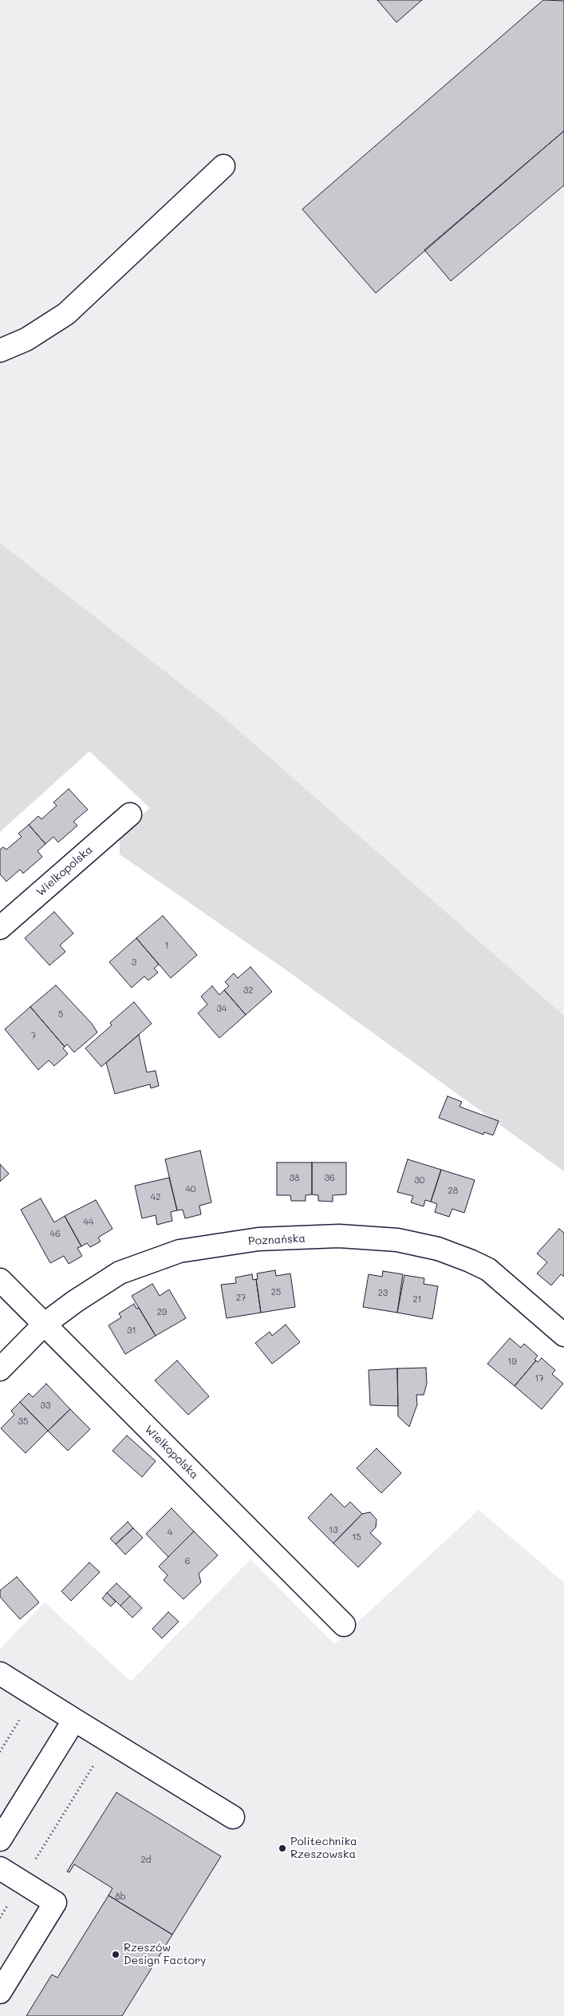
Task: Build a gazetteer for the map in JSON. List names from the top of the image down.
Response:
{
  "streets": {
    "street": ["Wielkopolska", "Poznańska"]
  },
  "crossings": [
    ["Wielkopolska", "Poznańska"]
  ],
  "places": ["Politechnika Rzeszowska", "Rzeszów Design Factory"],
  "house_numbers": [
    "1",
    "3",
    "32",
    "34",
    "5",
    "7",
    "38",
    "36",
    "30",
    "40",
    "28",
    "42",
    "44",
    "46",
    "25",
    "23",
    "27",
    "21",
    "29",
    "31",
    "19",
    "17",
    "33",
    "35",
    "13",
    "4",
    "15",
    "6",
    "2d",
    "8b"
  ]
}
